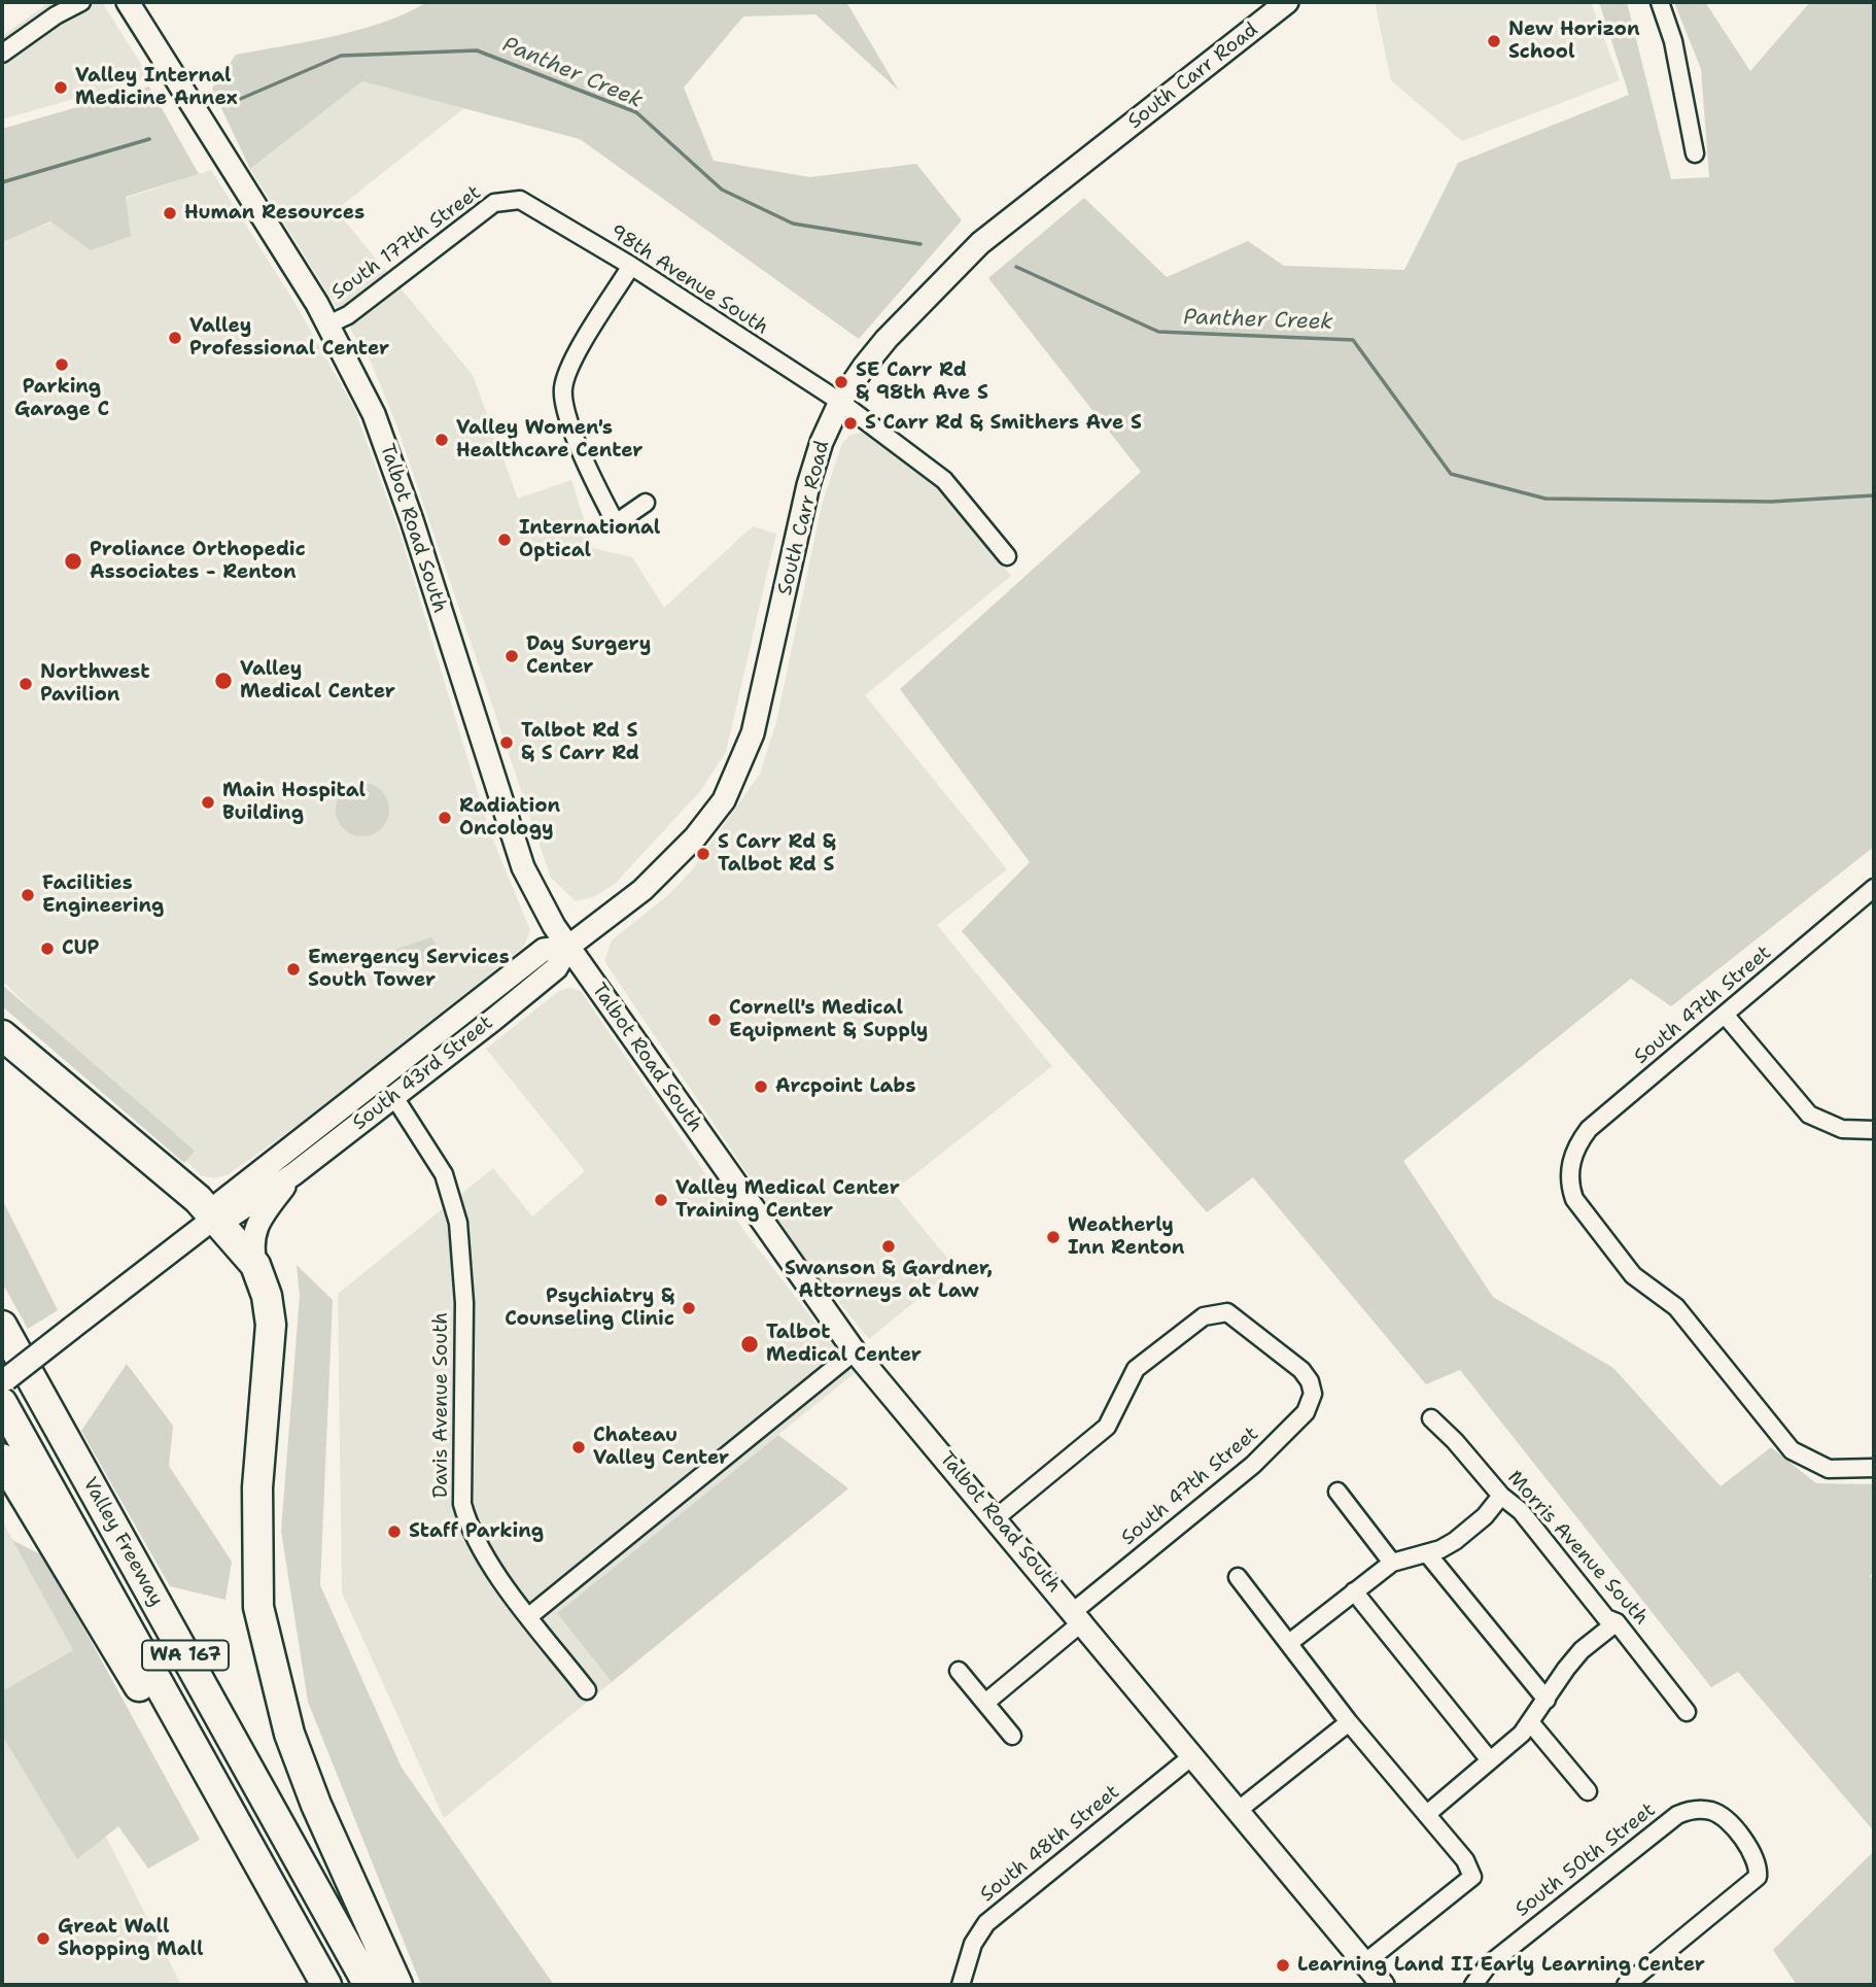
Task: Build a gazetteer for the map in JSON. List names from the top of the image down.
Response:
{
  "streets": {
    "highway": ["Valley Freeway", "WA 167"],
    "main road": ["South Carr Road", "Talbot Road South", "South 43rd Street"],
    "street": [
      "South 177th Street",
      "98th Avenue South",
      "South 47th Street",
      "Davis Avenue South",
      "Morris Avenue South",
      "South 48th Street",
      "South 50th Street"
    ]
  },
  "crossings": [
    ["South Carr Road", "98th Avenue South"],
    ["South Carr Road", "Talbot Road South"],
    ["South Carr Road", "South 43rd Street"],
    ["South 177th Street", "98th Avenue South"],
    ["South 177th Street", "Talbot Road South"],
    ["Talbot Road South", "South 47th Street"],
    ["Talbot Road South", "South 43rd Street"],
    ["Talbot Road South", "South 48th Street"],
    ["South 43rd Street", "Davis Avenue South"],
    ["South 43rd Street", "Valley Freeway"]
  ],
  "water": ["Panther Creek"],
  "places": [
    "New Horizon School",
    "Valley Internal Medicine Annex",
    "Human Resources",
    "Valley Professional Center",
    "Parking Garage C",
    "SE Carr Rd & 98th Ave S",
    "S Carr Rd & Smithers Ave S",
    "Valley Women's Healthcare Center",
    "International Optical",
    "Proliance Orthopedic Associates - Renton",
    "Day Surgery Center",
    "Valley Medical Center",
    "Northwest Pavilion",
    "Talbot Rd S & S Carr Rd",
    "Main Hospital Building",
    "Radiation Oncology",
    "S Carr Rd & Talbot Rd S",
    "Facilities Engineering",
    "CUP",
    "Emergency Services South Tower",
    "Cornell's Medical Equipment & Supply",
    "Arcpoint Labs",
    "Valley Medical Center Training Center",
    "Weatherly Inn Renton",
    "Swanson & Gardner, Attorneys at Law",
    "Psychiatry & Counseling Clinic",
    "Talbot Medical Center",
    "Chateau Valley Center",
    "Staff Parking",
    "Great Wall Shopping Mall",
    "Learning Land II Early Learning Center"
  ]
}
